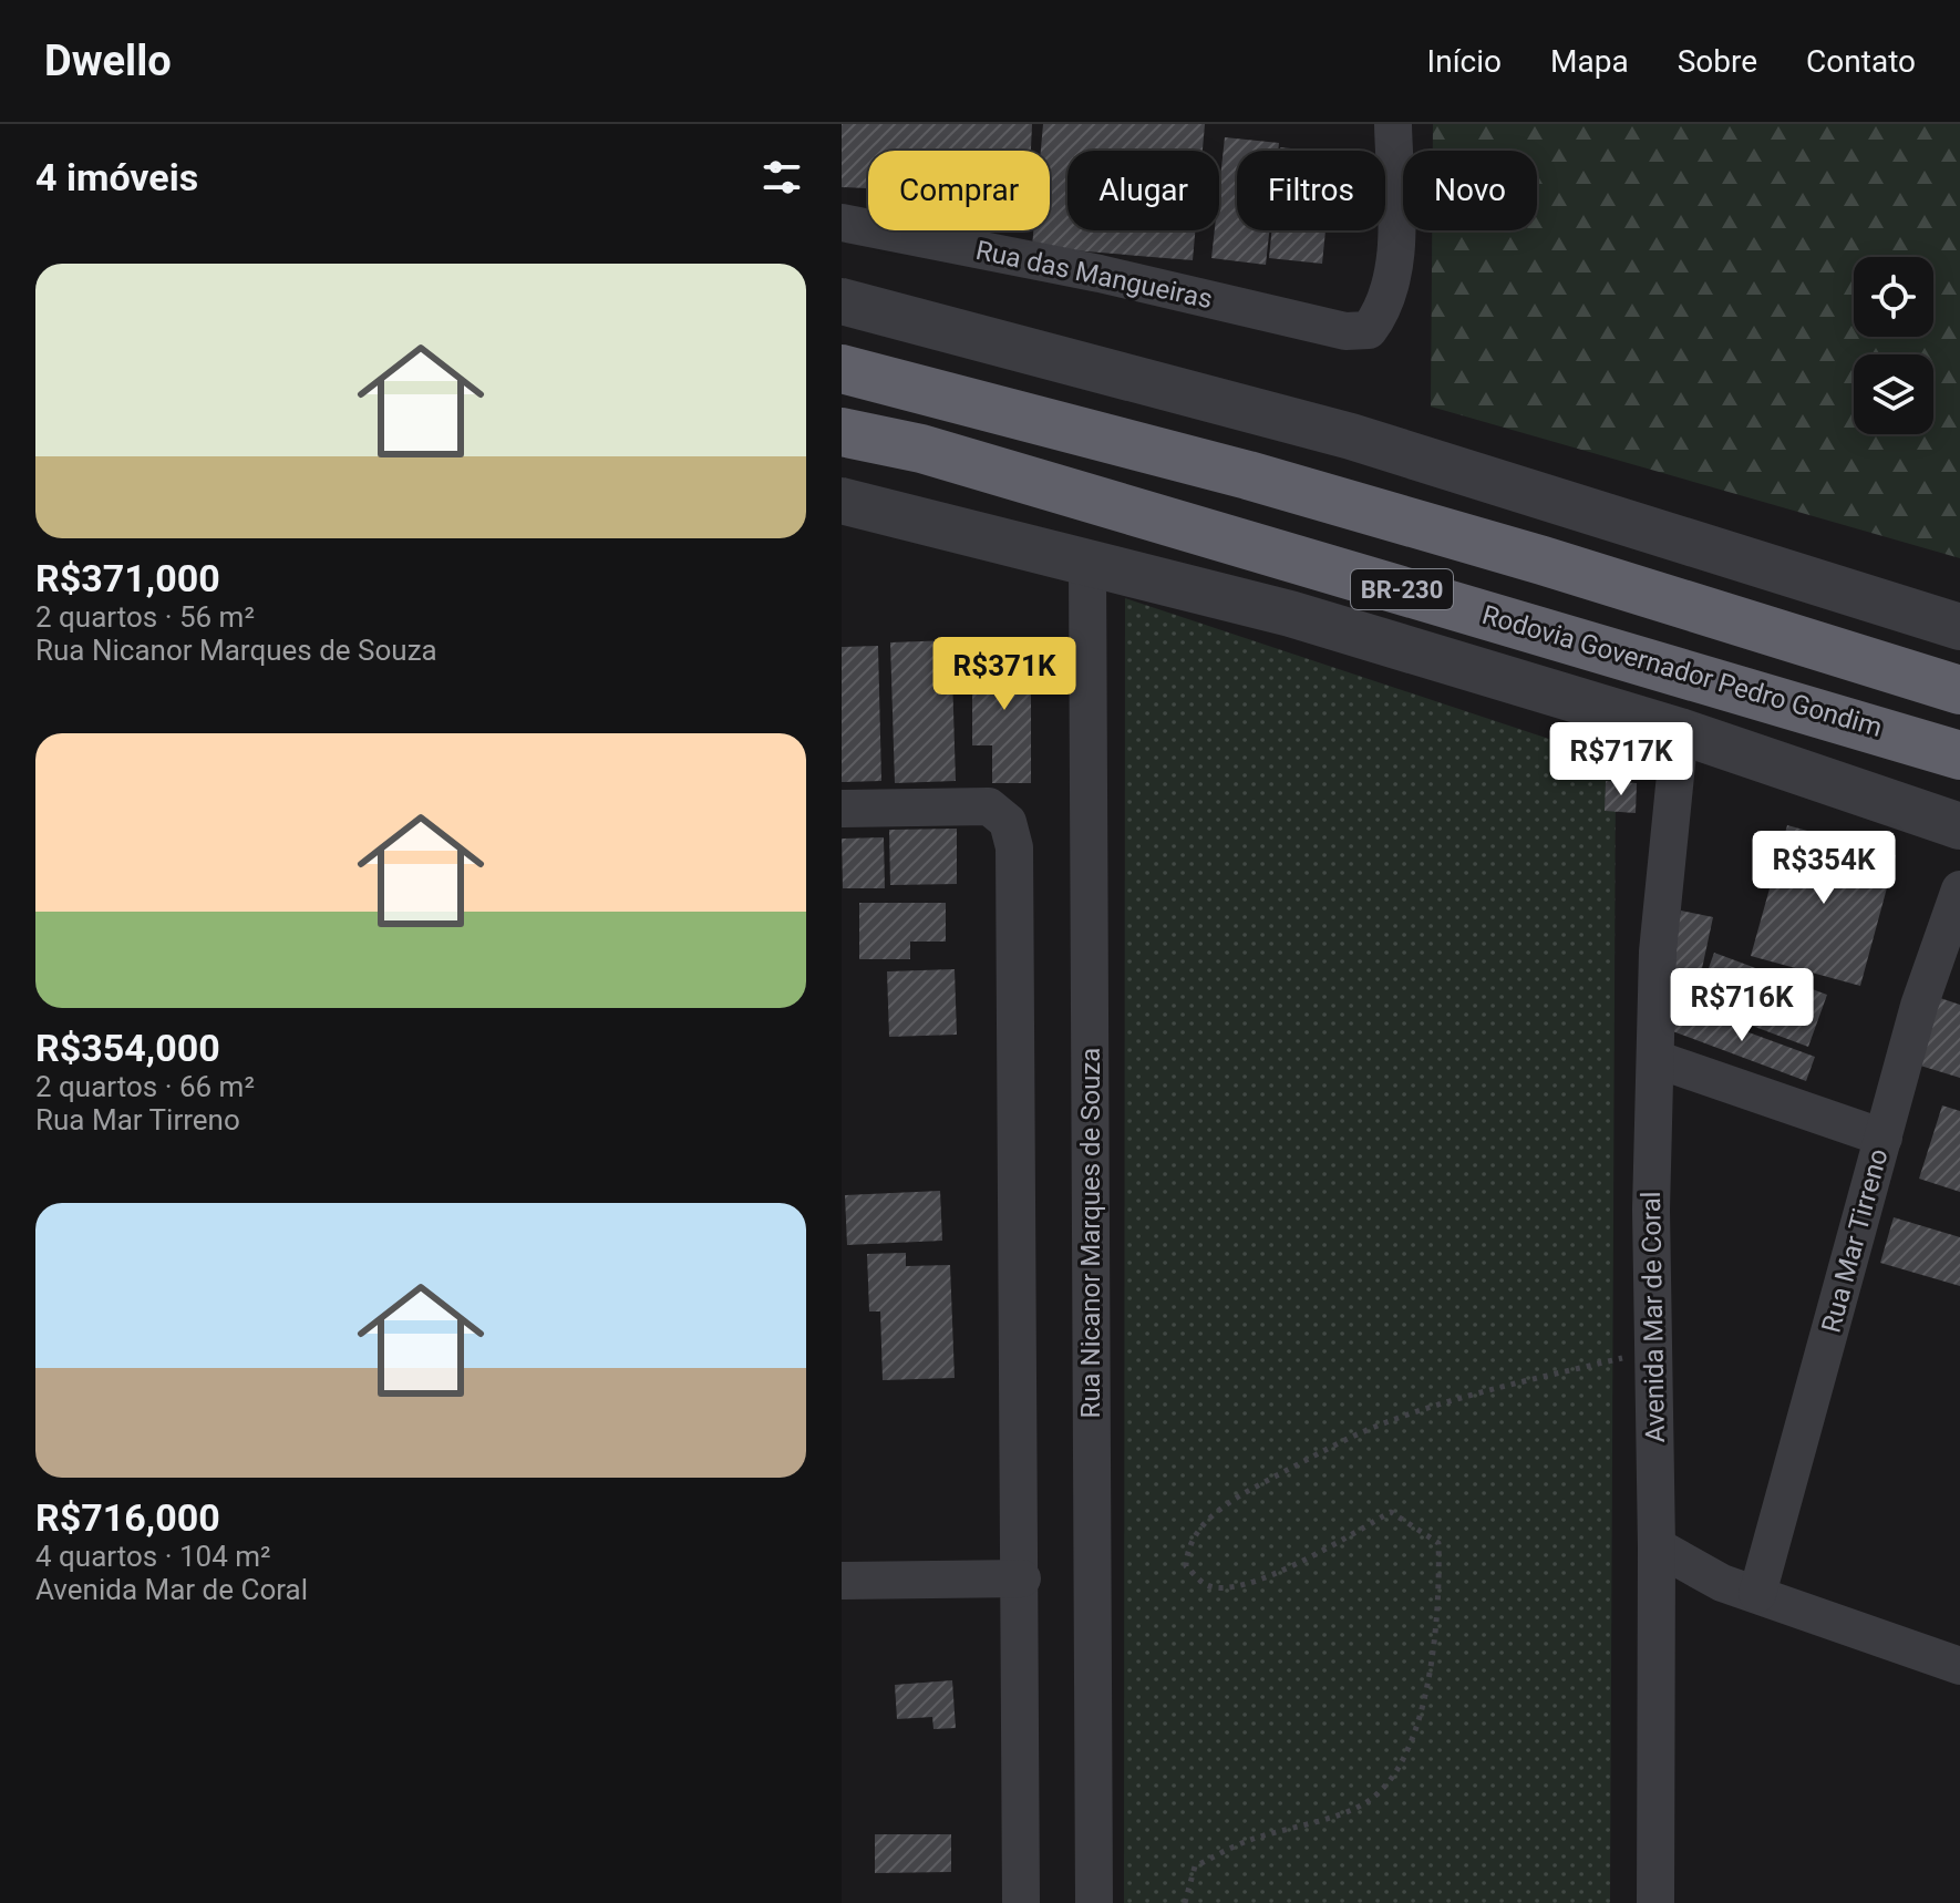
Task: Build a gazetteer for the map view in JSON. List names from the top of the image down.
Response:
{
  "streets": {
    "highway": ["BR-230", "Rodovia Governador Pedro Gondim"],
    "street": [
      "Rua das Mangueiras",
      "Rua Nicanor Marques de Souza",
      "Rua Mar Tirreno",
      "Avenida Mar de Coral"
    ]
  },
  "page": {
    "header": "Dwello",
    "nav": [
      "Início",
      "Mapa",
      "Sobre",
      "Contato"
    ],
    "heading": "4 imóveis",
    "chip": [
      "Comprar",
      "Alugar",
      "Filtros",
      "Novo"
    ],
    "list": [
      {
        "name": "R$371,000",
        "note": "2 quartos · 56 m² · Rua Nicanor Marques de Souza"
      },
      {
        "name": "R$354,000",
        "note": "2 quartos · 66 m² · Rua Mar Tirreno"
      },
      {
        "name": "R$716,000",
        "note": "4 quartos · 104 m² · Avenida Mar de Coral"
      }
    ],
    "price": [
      "R$371K",
      "R$717K",
      "R$354K",
      "R$716K"
    ]
  }
}
